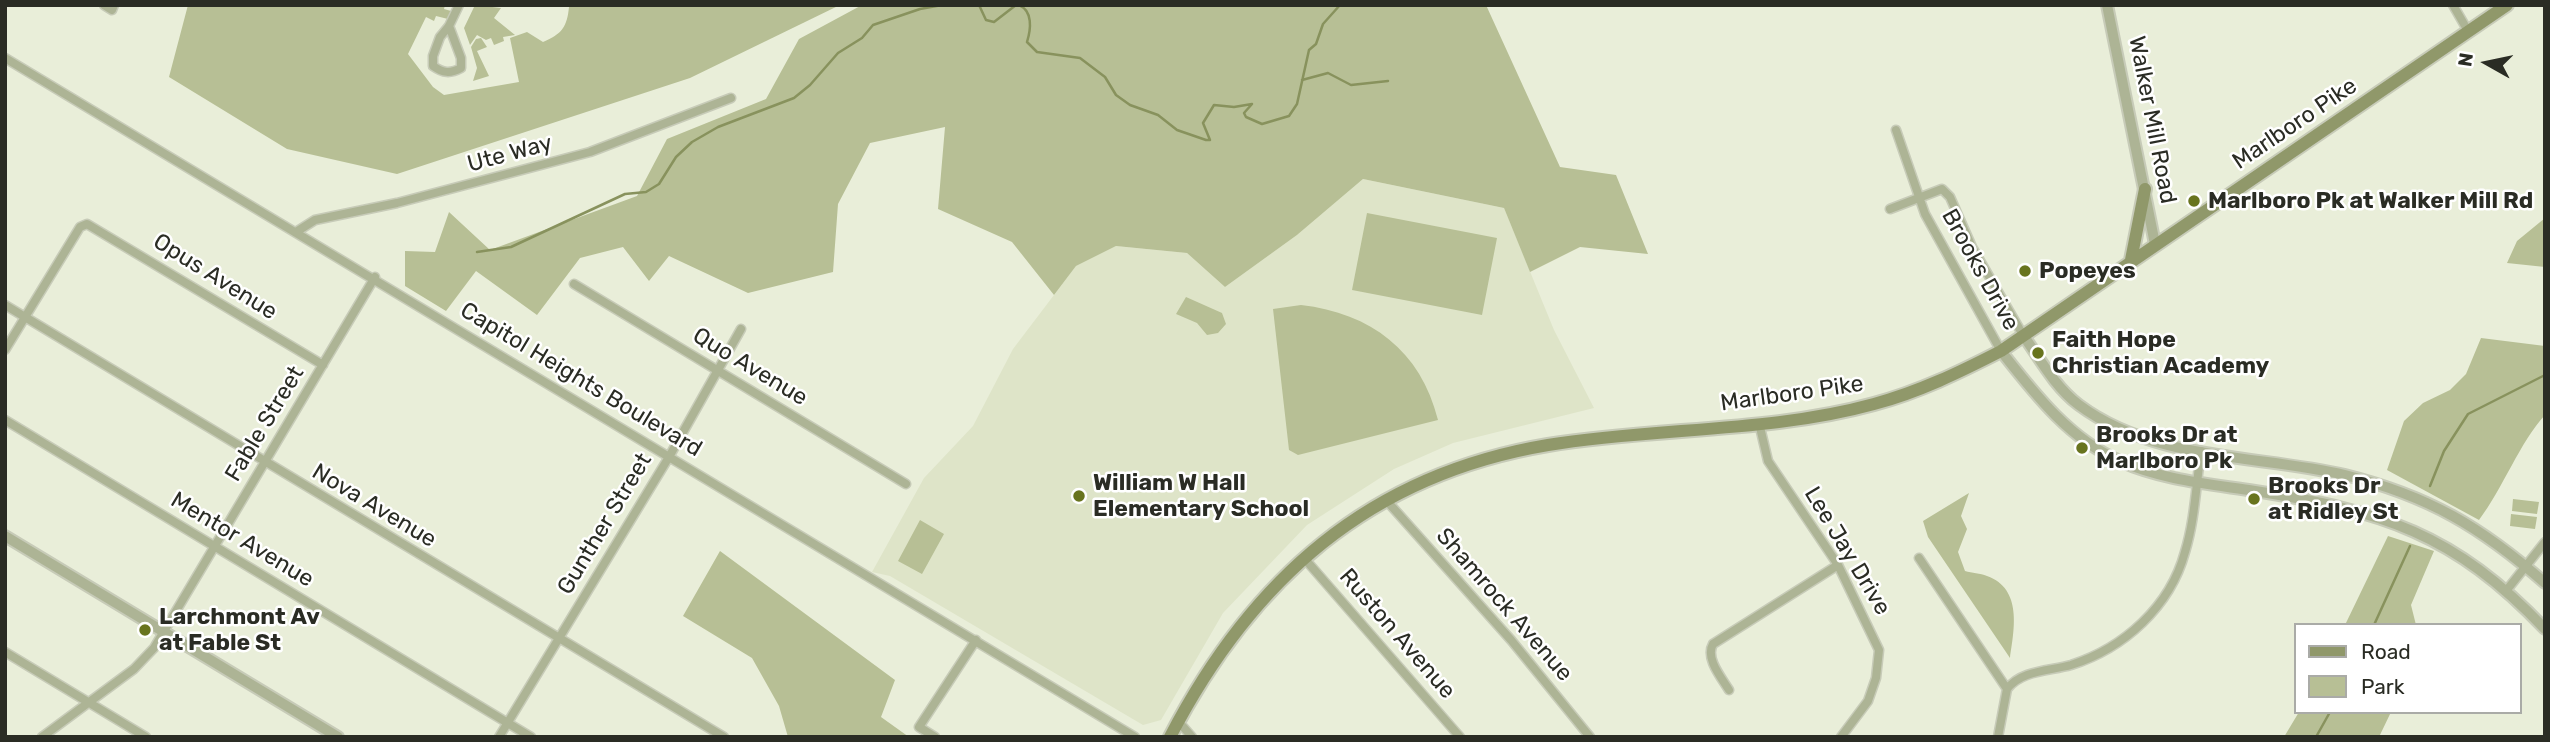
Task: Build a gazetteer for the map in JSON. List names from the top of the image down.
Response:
{
  "streets": {
    "main road": ["Marlboro Pike"],
    "street": [
      "Walker Mill Road",
      "Ute Way",
      "Brooks Drive",
      "Opus Avenue",
      "Quo Avenue",
      "Capitol Heights Boulevard",
      "Fable Street",
      "Nova Avenue",
      "Gunther Street",
      "Mentor Avenue",
      "Lee Jay Drive",
      "Shamrock Avenue",
      "Ruston Avenue"
    ]
  },
  "crossings": [
    ["Walker Mill Road", "Marlboro Pike"],
    ["Marlboro Pike", "Brooks Drive"],
    ["Marlboro Pike", "Lee Jay Drive"],
    ["Marlboro Pike", "Shamrock Avenue"],
    ["Marlboro Pike", "Ruston Avenue"],
    ["Ute Way", "Capitol Heights Boulevard"],
    ["Opus Avenue", "Fable Street"],
    ["Opus Avenue", "Nova Avenue"],
    ["Quo Avenue", "Gunther Street"],
    ["Capitol Heights Boulevard", "Fable Street"],
    ["Capitol Heights Boulevard", "Gunther Street"],
    ["Fable Street", "Nova Avenue"],
    ["Fable Street", "Mentor Avenue"],
    ["Nova Avenue", "Gunther Street"],
    ["Gunther Street", "Mentor Avenue"]
  ],
  "places": [
    "Marlboro Pk at Walker Mill Rd",
    "Popeyes",
    "Faith Hope Christian Academy",
    "Brooks Dr at Marlboro Pk",
    "William W Hall Elementary School",
    "Brooks Dr at Ridley St",
    "Larchmont Av at Fable St"
  ],
  "legend": ["Road", "Park"],
  "north": "left"
}
